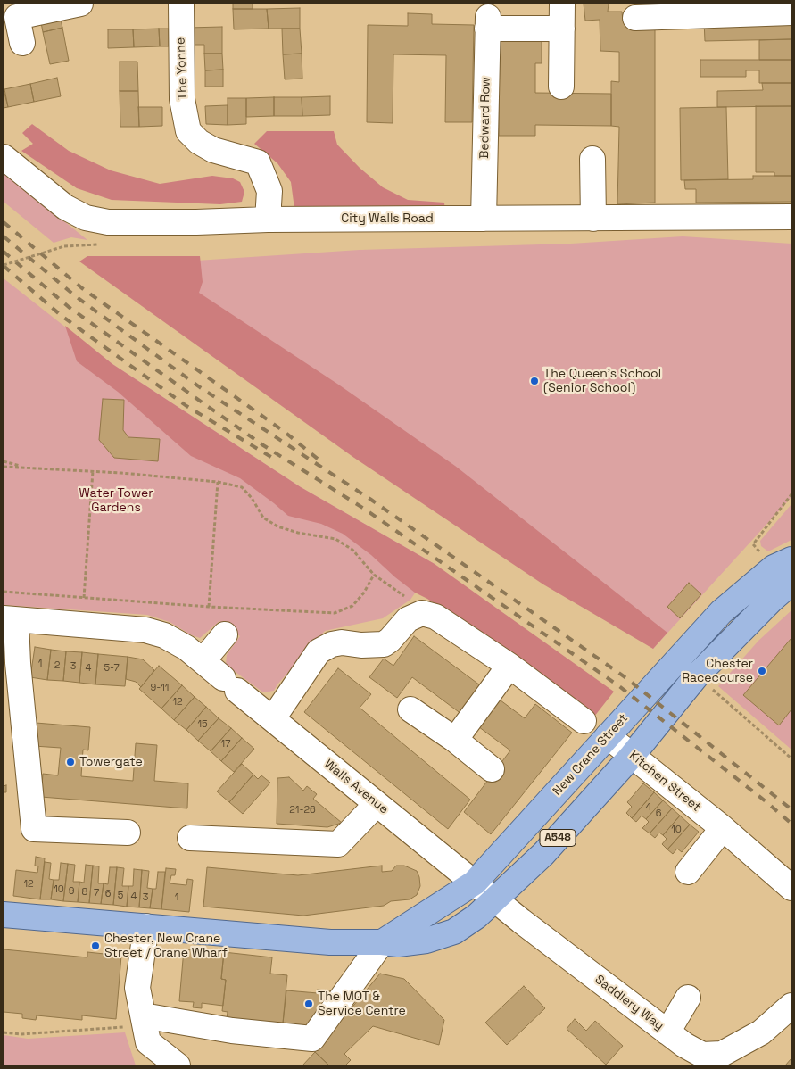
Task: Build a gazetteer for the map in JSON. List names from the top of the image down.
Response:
{
  "streets": {
    "main road": ["New Crane Street", "A548"],
    "street": [
      "The Yonne",
      "Bedward Row",
      "City Walls Road",
      "Kitchen Street",
      "Walls Avenue",
      "Saddlery Way"
    ]
  },
  "crossings": [
    ["The Yonne", "City Walls Road"],
    ["Bedward Row", "City Walls Road"],
    ["New Crane Street", "Kitchen Street"],
    ["New Crane Street", "Walls Avenue"],
    ["New Crane Street", "A548"],
    ["New Crane Street", "Saddlery Way"],
    ["Kitchen Street", "A548"],
    ["Walls Avenue", "Saddlery Way"],
    ["A548", "Saddlery Way"]
  ],
  "parks": ["Water Tower Gardens"],
  "places": [
    "The Queen's School (Senior School)",
    "Chester Racecourse",
    "Towergate",
    "Chester, New Crane Street / Crane Wharf",
    "The MOT & Service Centre"
  ],
  "house_numbers": [
    "1",
    "2",
    "3",
    "4",
    "5-7",
    "9-11",
    "12",
    "15",
    "17",
    "4",
    "21-26",
    "6",
    "10",
    "12",
    "10",
    "9",
    "8",
    "7",
    "6",
    "5",
    "4",
    "3",
    "1"
  ]
}
